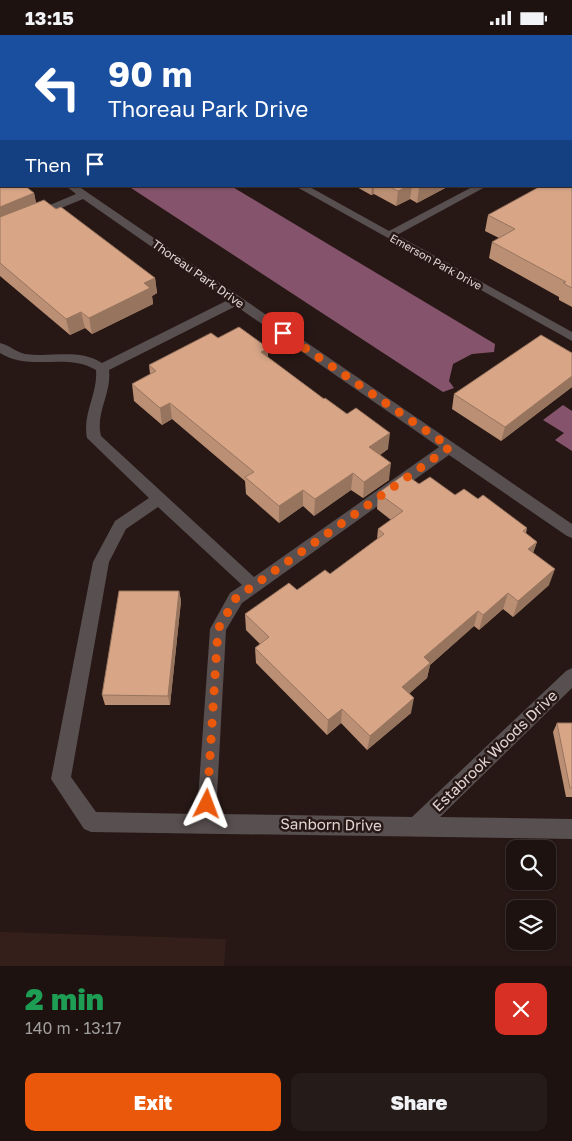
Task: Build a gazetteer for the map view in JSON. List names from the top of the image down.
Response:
{
  "streets": {
    "lane": [
      "Emerson Park Drive",
      "Thoreau Park Drive",
      "Estabrook Woods Drive",
      "Sanborn Drive"
    ]
  },
  "crossings": [
    ["Estabrook Woods Drive", "Sanborn Drive"]
  ],
  "page": {
    "status": "13:15",
    "turn": ["90 m", "Thoreau Park Drive"],
    "then": "Then",
    "heading": ["2 min", "140 m · 13:17"],
    "buttons": ["Exit", "Share"]
  }
}
